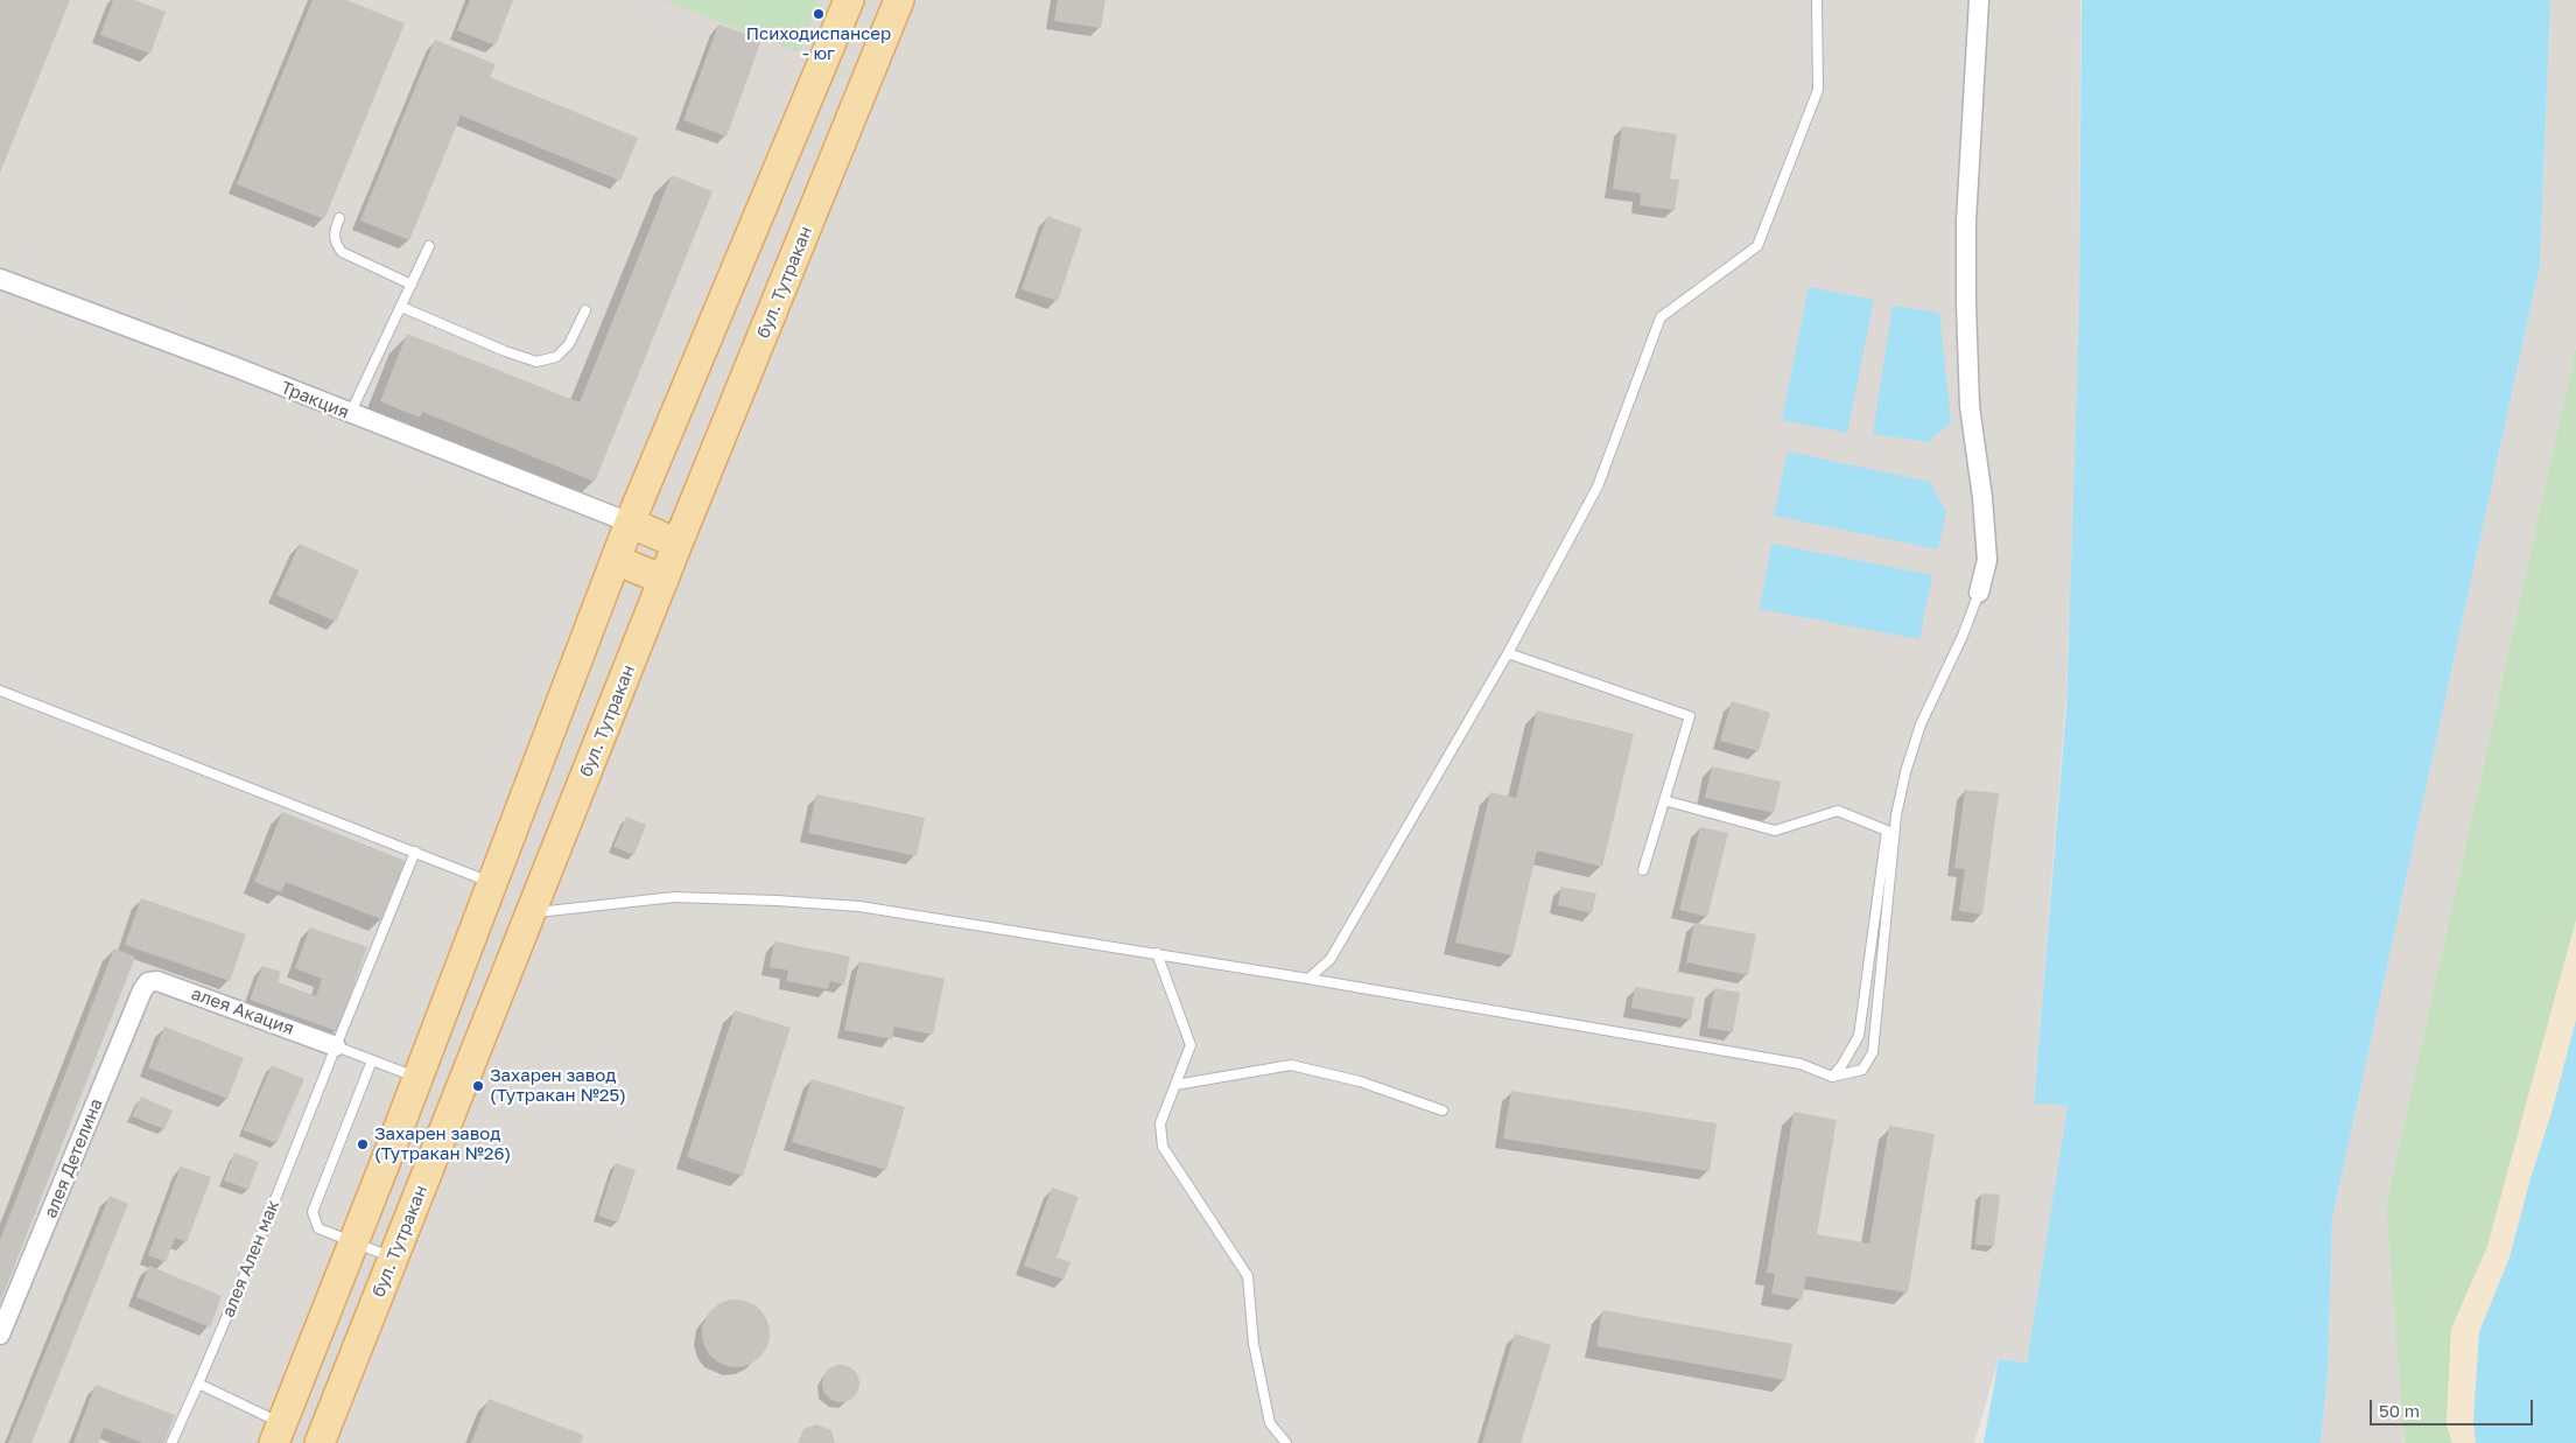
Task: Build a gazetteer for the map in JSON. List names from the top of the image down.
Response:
{
  "streets": {
    "main road": ["бул. Тутракан"],
    "street": ["Тракция", "алея Акация", "алея Детелина"],
    "lane": ["алея Ален мак"]
  },
  "crossings": [
    ["алея Акация", "алея Детелина"],
    ["алея Акация", "алея Ален мак"]
  ],
  "places": ["Психодиспансер - юг", "Захарен завод (Тутракан №25)", "Захарен завод (Тутракан №26)"],
  "scale_bar": "50 m"
}
